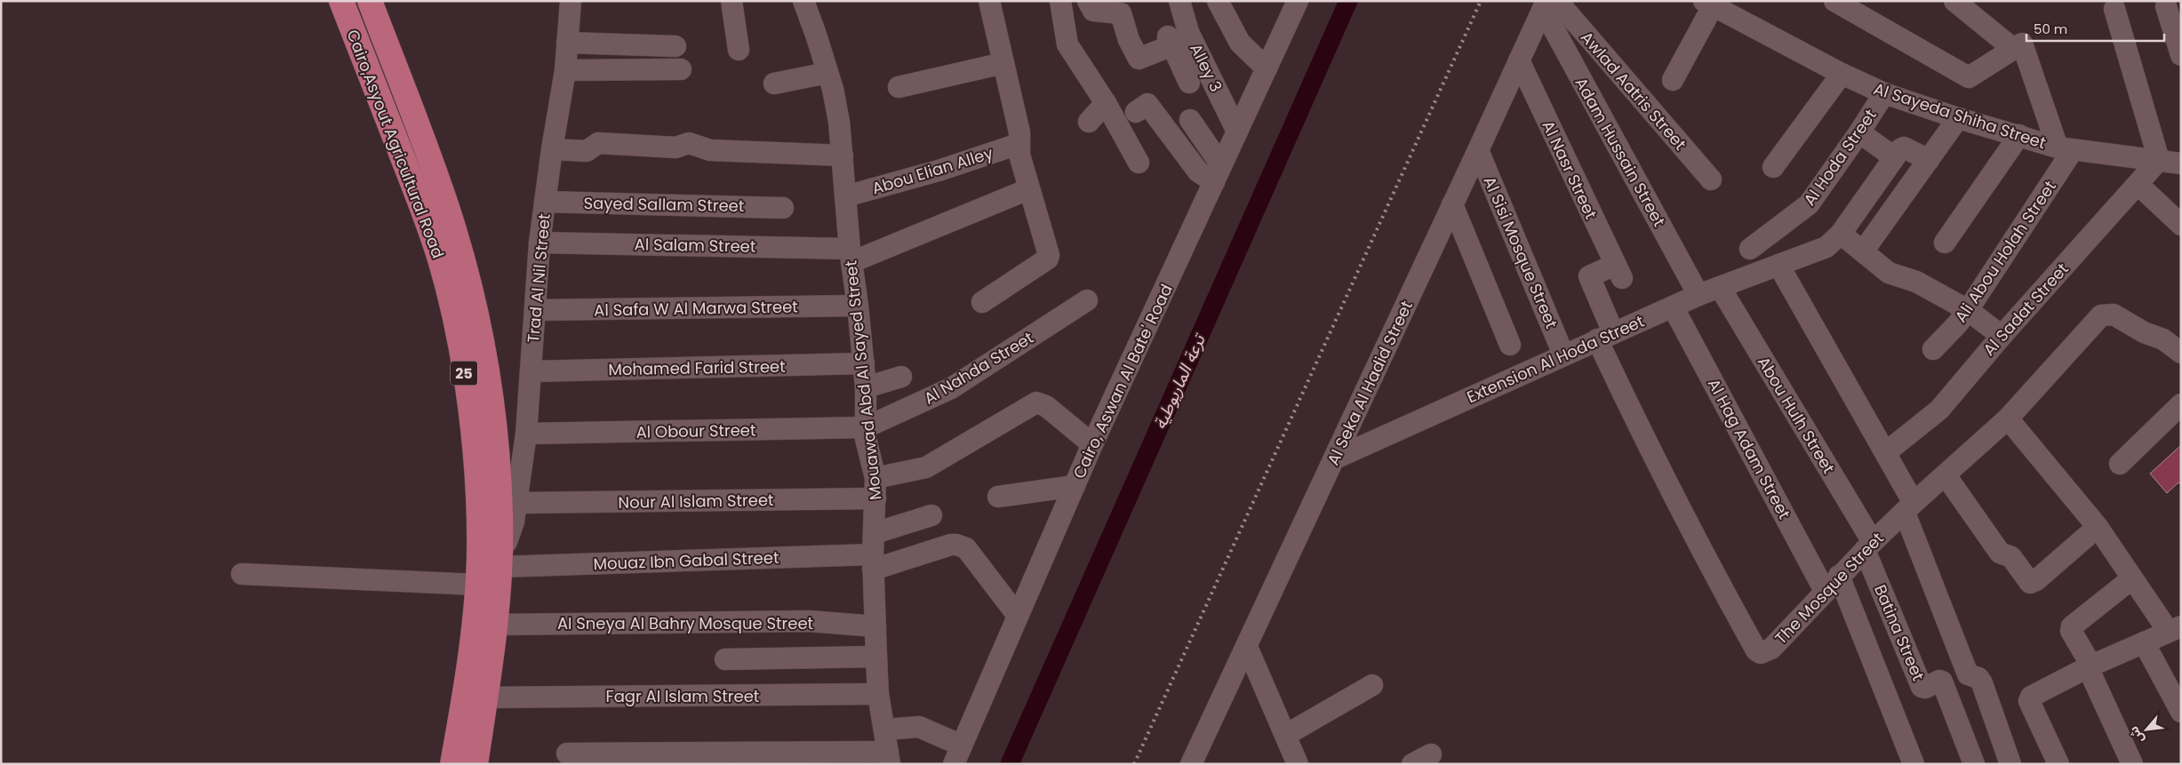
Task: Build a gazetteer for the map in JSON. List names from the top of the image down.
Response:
{
  "streets": {
    "highway": ["Cairo,Asyout Agricultural Road", "25"],
    "street": [
      "Alley 3",
      "Awlad Aatris Street",
      "Al Sayeda Shiha Street",
      "Adam Hussain Street",
      "Al Hoda Street",
      "Al Nasr Street",
      "Abou Elian Alley",
      "Sayed Sallam Street",
      "Al Salam Street",
      "Ali Abou Holah Street",
      "Al Sisi Mosque Street",
      "Trad Al Nil Street",
      "Al Safa W Al Marwa Street",
      "Al Sadat Street",
      "Extension Al Hoda Street",
      "Mohamed Farid Street",
      "Al Nahda Street",
      "Mouawad Abd Al Sayed Street",
      "Cairo, Aswan Al Bate' Road",
      "Al Seka Al Hadid Street",
      "Abou Hulh Street",
      "Al Obour Street",
      "Al Hag Adam Street",
      "Nour Al Islam Street",
      "Mouaz Ibn Gabal Street",
      "The Mosque Street",
      "Al Sneya Al Bahry Mosque Street",
      "Batina Street",
      "Fagr Al Islam Street"
    ]
  },
  "crossings": [
    ["Alley 3", "Cairo, Aswan Al Bate' Road"],
    ["Awlad Aatris Street", "Adam Hussain Street"],
    ["Awlad Aatris Street", "Al Seka Al Hadid Street"],
    ["Al Sayeda Shiha Street", "Al Hoda Street"],
    ["Al Sayeda Shiha Street", "Ali Abou Holah Street"],
    ["Al Sayeda Shiha Street", "Al Sadat Street"],
    ["Cairo,Asyout Agricultural Road", "Trad Al Nil Street"],
    ["Cairo,Asyout Agricultural Road", "Mouaz Ibn Gabal Street"],
    ["Cairo,Asyout Agricultural Road", "Al Sneya Al Bahry Mosque Street"],
    ["Cairo,Asyout Agricultural Road", "Fagr Al Islam Street"],
    ["Adam Hussain Street", "Extension Al Hoda Street"],
    ["Adam Hussain Street", "Al Seka Al Hadid Street"],
    ["Al Nasr Street", "Extension Al Hoda Street"],
    ["Al Nasr Street", "Al Seka Al Hadid Street"],
    ["Al Nasr Street", "The Mosque Street"],
    ["Abou Elian Alley", "Mouawad Abd Al Sayed Street"],
    ["Sayed Sallam Street", "Trad Al Nil Street"],
    ["Al Salam Street", "Trad Al Nil Street"],
    ["Al Salam Street", "Mouawad Abd Al Sayed Street"],
    ["Al Sisi Mosque Street", "Extension Al Hoda Street"],
    ["Al Sisi Mosque Street", "Al Seka Al Hadid Street"],
    ["Trad Al Nil Street", "Al Safa W Al Marwa Street"],
    ["Trad Al Nil Street", "Mohamed Farid Street"],
    ["Trad Al Nil Street", "Al Obour Street"],
    ["Trad Al Nil Street", "Nour Al Islam Street"],
    ["Trad Al Nil Street", "Mouaz Ibn Gabal Street"],
    ["Al Safa W Al Marwa Street", "Mouawad Abd Al Sayed Street"],
    ["Extension Al Hoda Street", "Al Seka Al Hadid Street"],
    ["Extension Al Hoda Street", "Abou Hulh Street"],
    ["Extension Al Hoda Street", "Al Hag Adam Street"],
    ["Extension Al Hoda Street", "The Mosque Street"],
    ["Mohamed Farid Street", "Mouawad Abd Al Sayed Street"],
    ["Al Nahda Street", "Mouawad Abd Al Sayed Street"],
    ["Al Nahda Street", "Al Obour Street"],
    ["Mouawad Abd Al Sayed Street", "Al Obour Street"],
    ["Mouawad Abd Al Sayed Street", "Nour Al Islam Street"],
    ["Mouawad Abd Al Sayed Street", "Mouaz Ibn Gabal Street"],
    ["Mouawad Abd Al Sayed Street", "Al Sneya Al Bahry Mosque Street"],
    ["Mouawad Abd Al Sayed Street", "Fagr Al Islam Street"],
    ["Cairo, Aswan Al Bate' Road", "Nour Al Islam Street"],
    ["Cairo, Aswan Al Bate' Road", "Mouaz Ibn Gabal Street"],
    ["Abou Hulh Street", "The Mosque Street"],
    ["Abou Hulh Street", "Batina Street"],
    ["Al Hag Adam Street", "The Mosque Street"],
    ["The Mosque Street", "Batina Street"]
  ],
  "water": ["ترعة الماريوطية"],
  "scale_bar": "50 m",
  "north": "bottom left"
}
